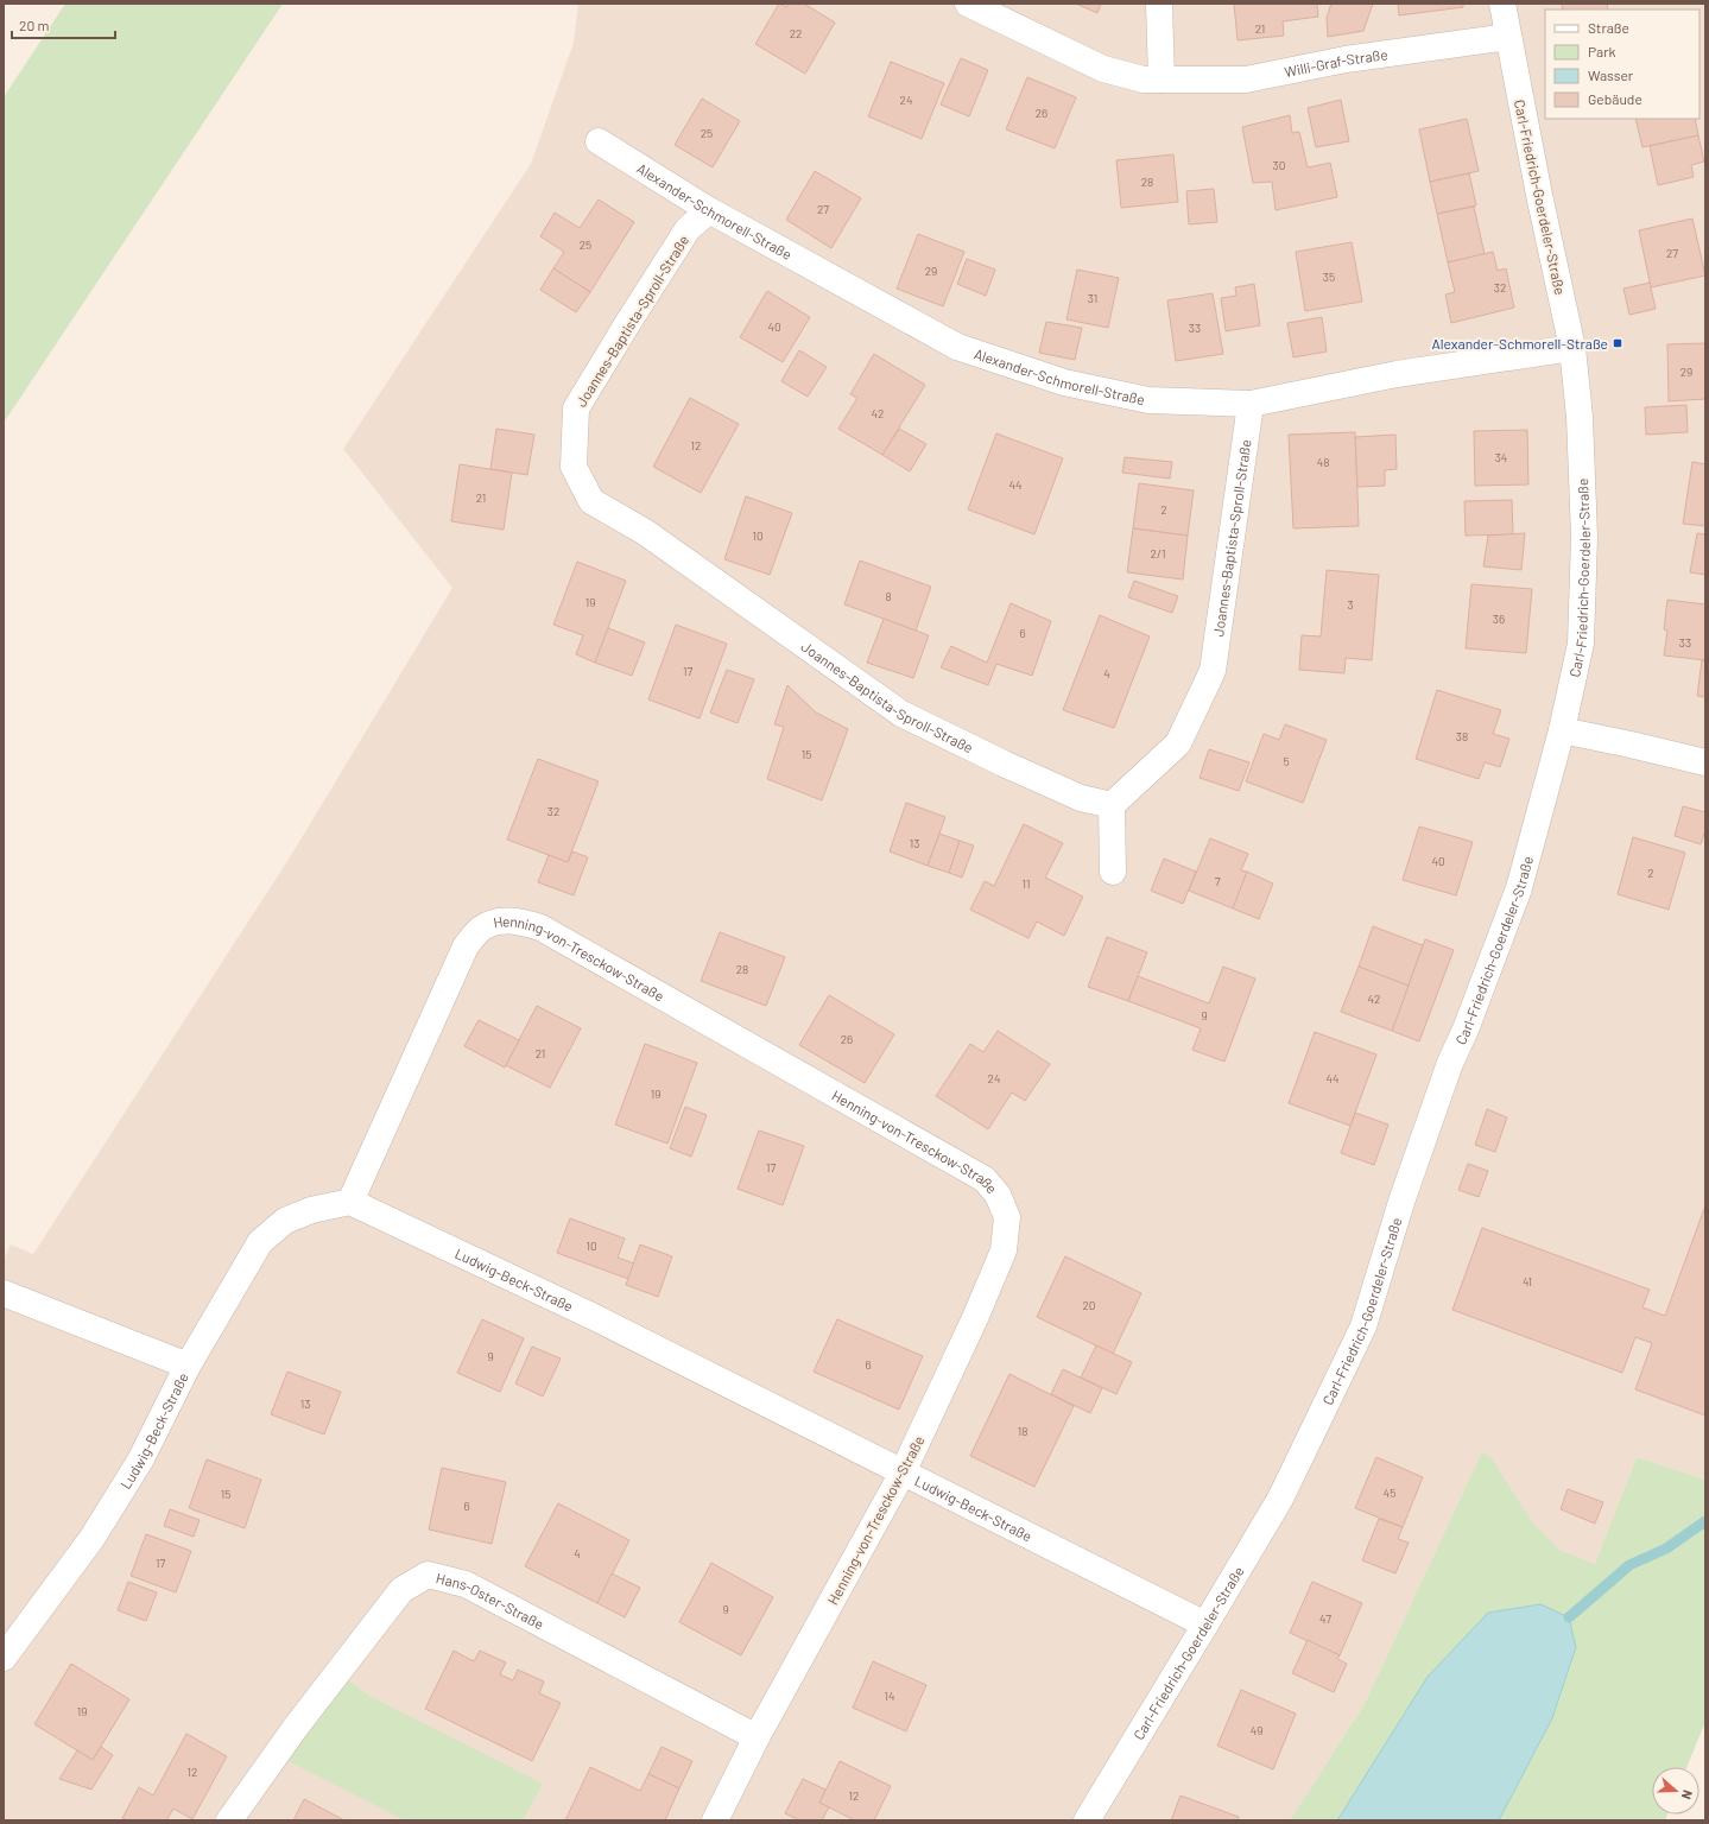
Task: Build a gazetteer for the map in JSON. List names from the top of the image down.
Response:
{
  "streets": {
    "street": [
      "Willi-Graf-Straße",
      "Carl-Friedrich-Goerdeler-Straße",
      "Alexander-Schmorell-Straße",
      "Joannes-Baptista-Sproll-Straße",
      "Henning-von-Tresckow-Straße",
      "Ludwig-Beck-Straße",
      "Hans-Oster-Straße"
    ]
  },
  "crossings": [
    ["Willi-Graf-Straße", "Carl-Friedrich-Goerdeler-Straße"],
    ["Carl-Friedrich-Goerdeler-Straße", "Alexander-Schmorell-Straße"],
    ["Carl-Friedrich-Goerdeler-Straße", "Ludwig-Beck-Straße"],
    ["Alexander-Schmorell-Straße", "Joannes-Baptista-Sproll-Straße"],
    ["Henning-von-Tresckow-Straße", "Ludwig-Beck-Straße"],
    ["Henning-von-Tresckow-Straße", "Hans-Oster-Straße"]
  ],
  "places": {
    "transit": ["Alexander-Schmorell-Straße"]
  },
  "house_numbers": [
    "21",
    "22",
    "24",
    "26",
    "25",
    "30",
    "28",
    "27",
    "25",
    "27",
    "29",
    "35",
    "32",
    "31",
    "40",
    "33",
    "29",
    "42",
    "12",
    "34",
    "48",
    "44",
    "21",
    "2",
    "10",
    "2/1",
    "8",
    "19",
    "3",
    "36",
    "6",
    "33",
    "17",
    "4",
    "38",
    "15",
    "5",
    "32",
    "13",
    "40",
    "2",
    "7",
    "11",
    "28",
    "42",
    "9",
    "26",
    "21",
    "24",
    "44",
    "19",
    "17",
    "10",
    "41",
    "20",
    "9",
    "6",
    "13",
    "18",
    "45",
    "15",
    "6",
    "4",
    "17",
    "9",
    "47",
    "14",
    "19",
    "49",
    "12",
    "12"
  ],
  "legend": [
    "Straße",
    "Park",
    "Wasser",
    "Gebäude"
  ],
  "scale_bar": "20 m",
  "north": "right"
}
